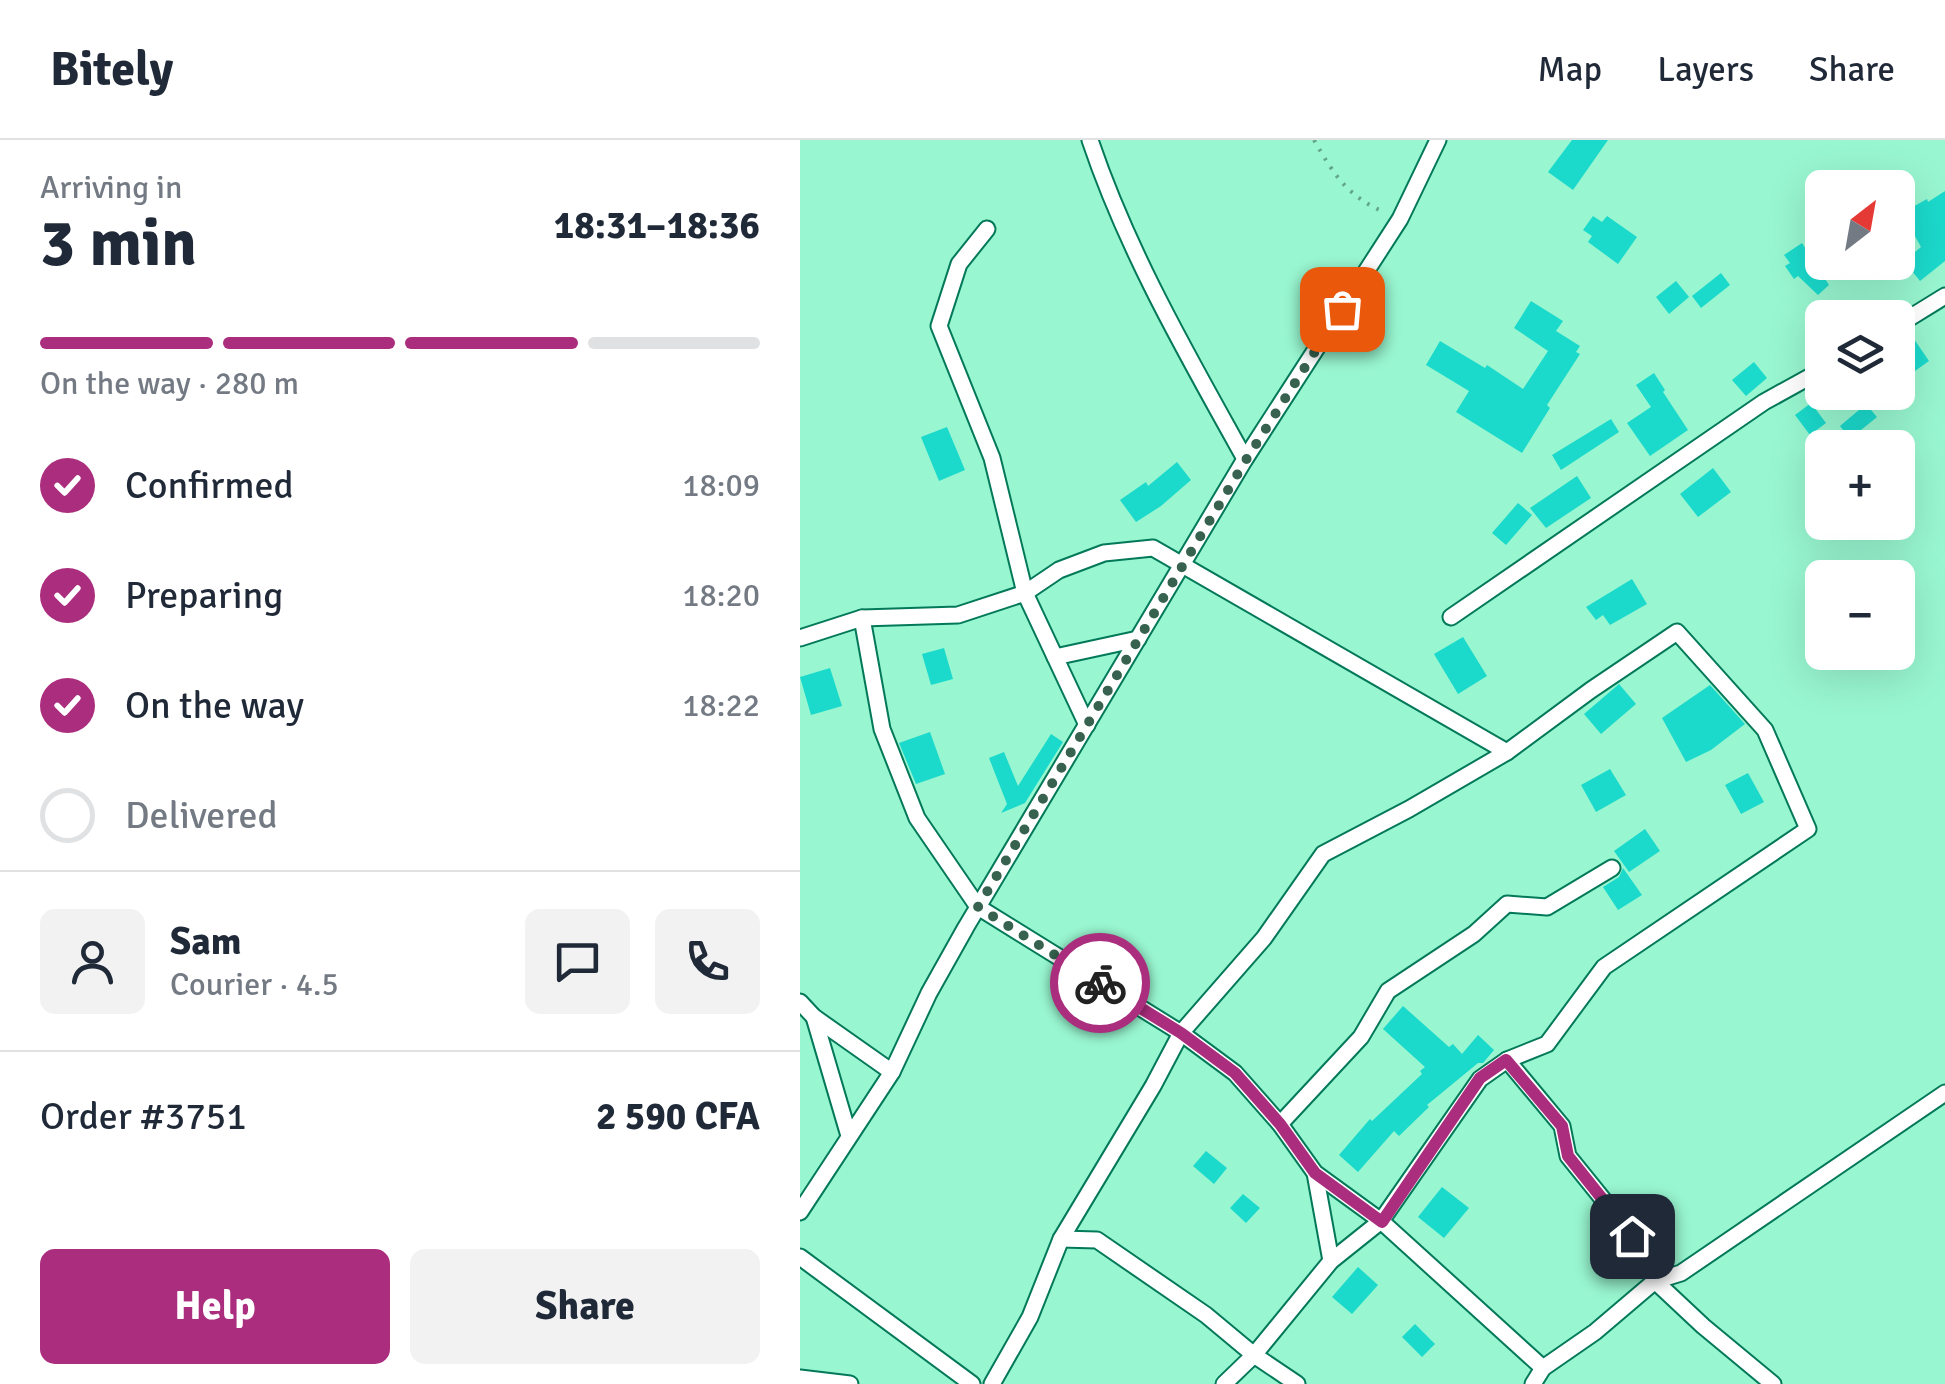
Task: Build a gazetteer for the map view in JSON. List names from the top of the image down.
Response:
{
  "north": "top right",
  "page": {
    "header": "Bitely",
    "nav": ["Map", "Layers", "Share"],
    "heading": ["3 min", "Arriving in", "18:31–18:36"],
    "panel": [
      "Sam",
      "Courier · 4.5",
      "Order #3751",
      "2 590 CFA"
    ],
    "map_buttons": ["+", "−"],
    "bar": "On the way · 280 m",
    "list": [
      ["Confirmed", "18:09"],
      ["Preparing", "18:20"],
      ["On the way", "18:22"],
      "Delivered"
    ],
    "buttons": ["Help", "Share"]
  }
}
